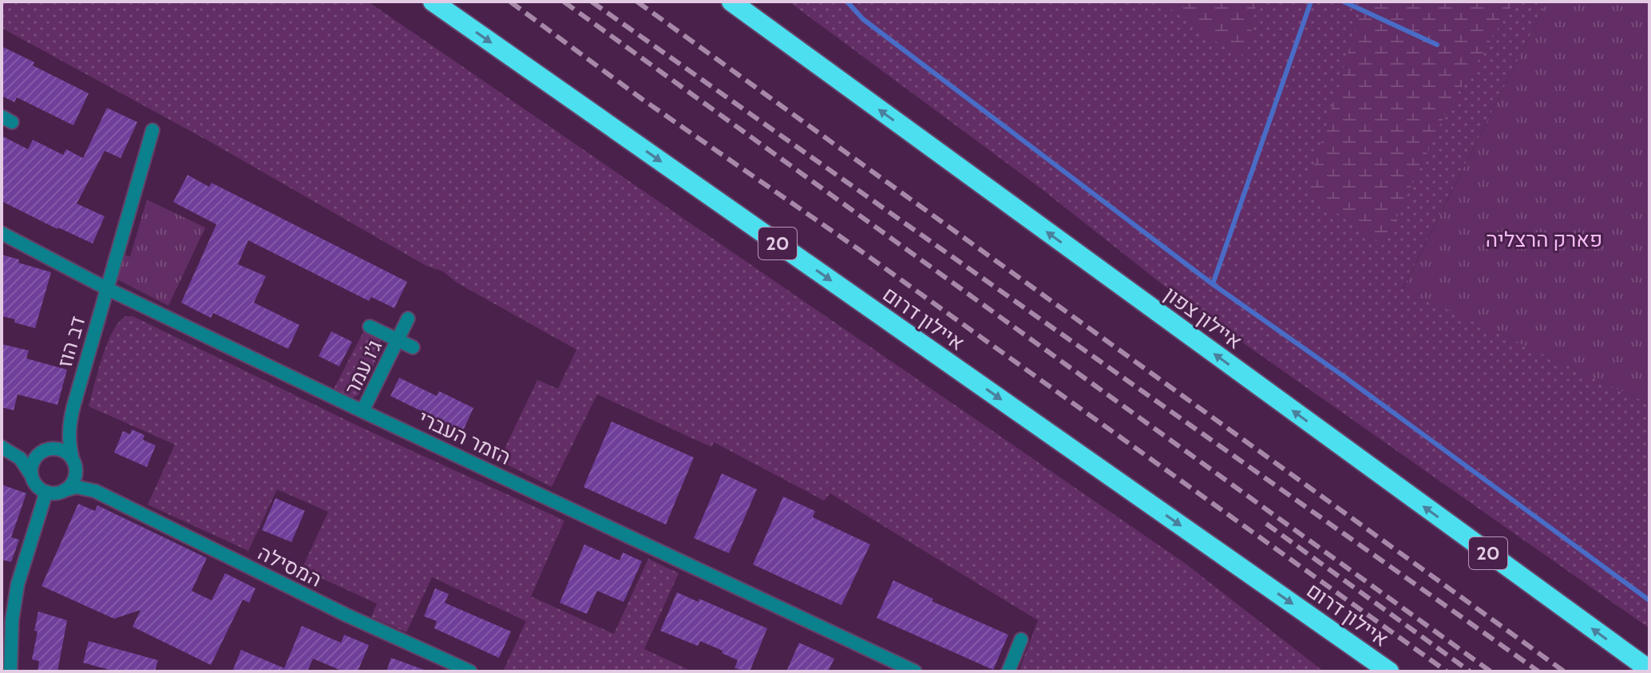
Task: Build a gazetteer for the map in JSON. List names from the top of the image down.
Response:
{
  "streets": {
    "highway": ["20", "איילון צפון", "איילון דרום"],
    "street": [
      "דב הוז",
      "ג׳ו עמר",
      "הזמר העברי",
      "המסילה"
    ]
  },
  "crossings": [
    ["דב הוז", "הזמר העברי"],
    ["דב הוז", "המסילה"],
    ["ג׳ו עמר", "הזמר העברי"]
  ],
  "one_way": ["איילון צפון", "איילון דרום"],
  "parks": ["פארק הרצליה"]
}
